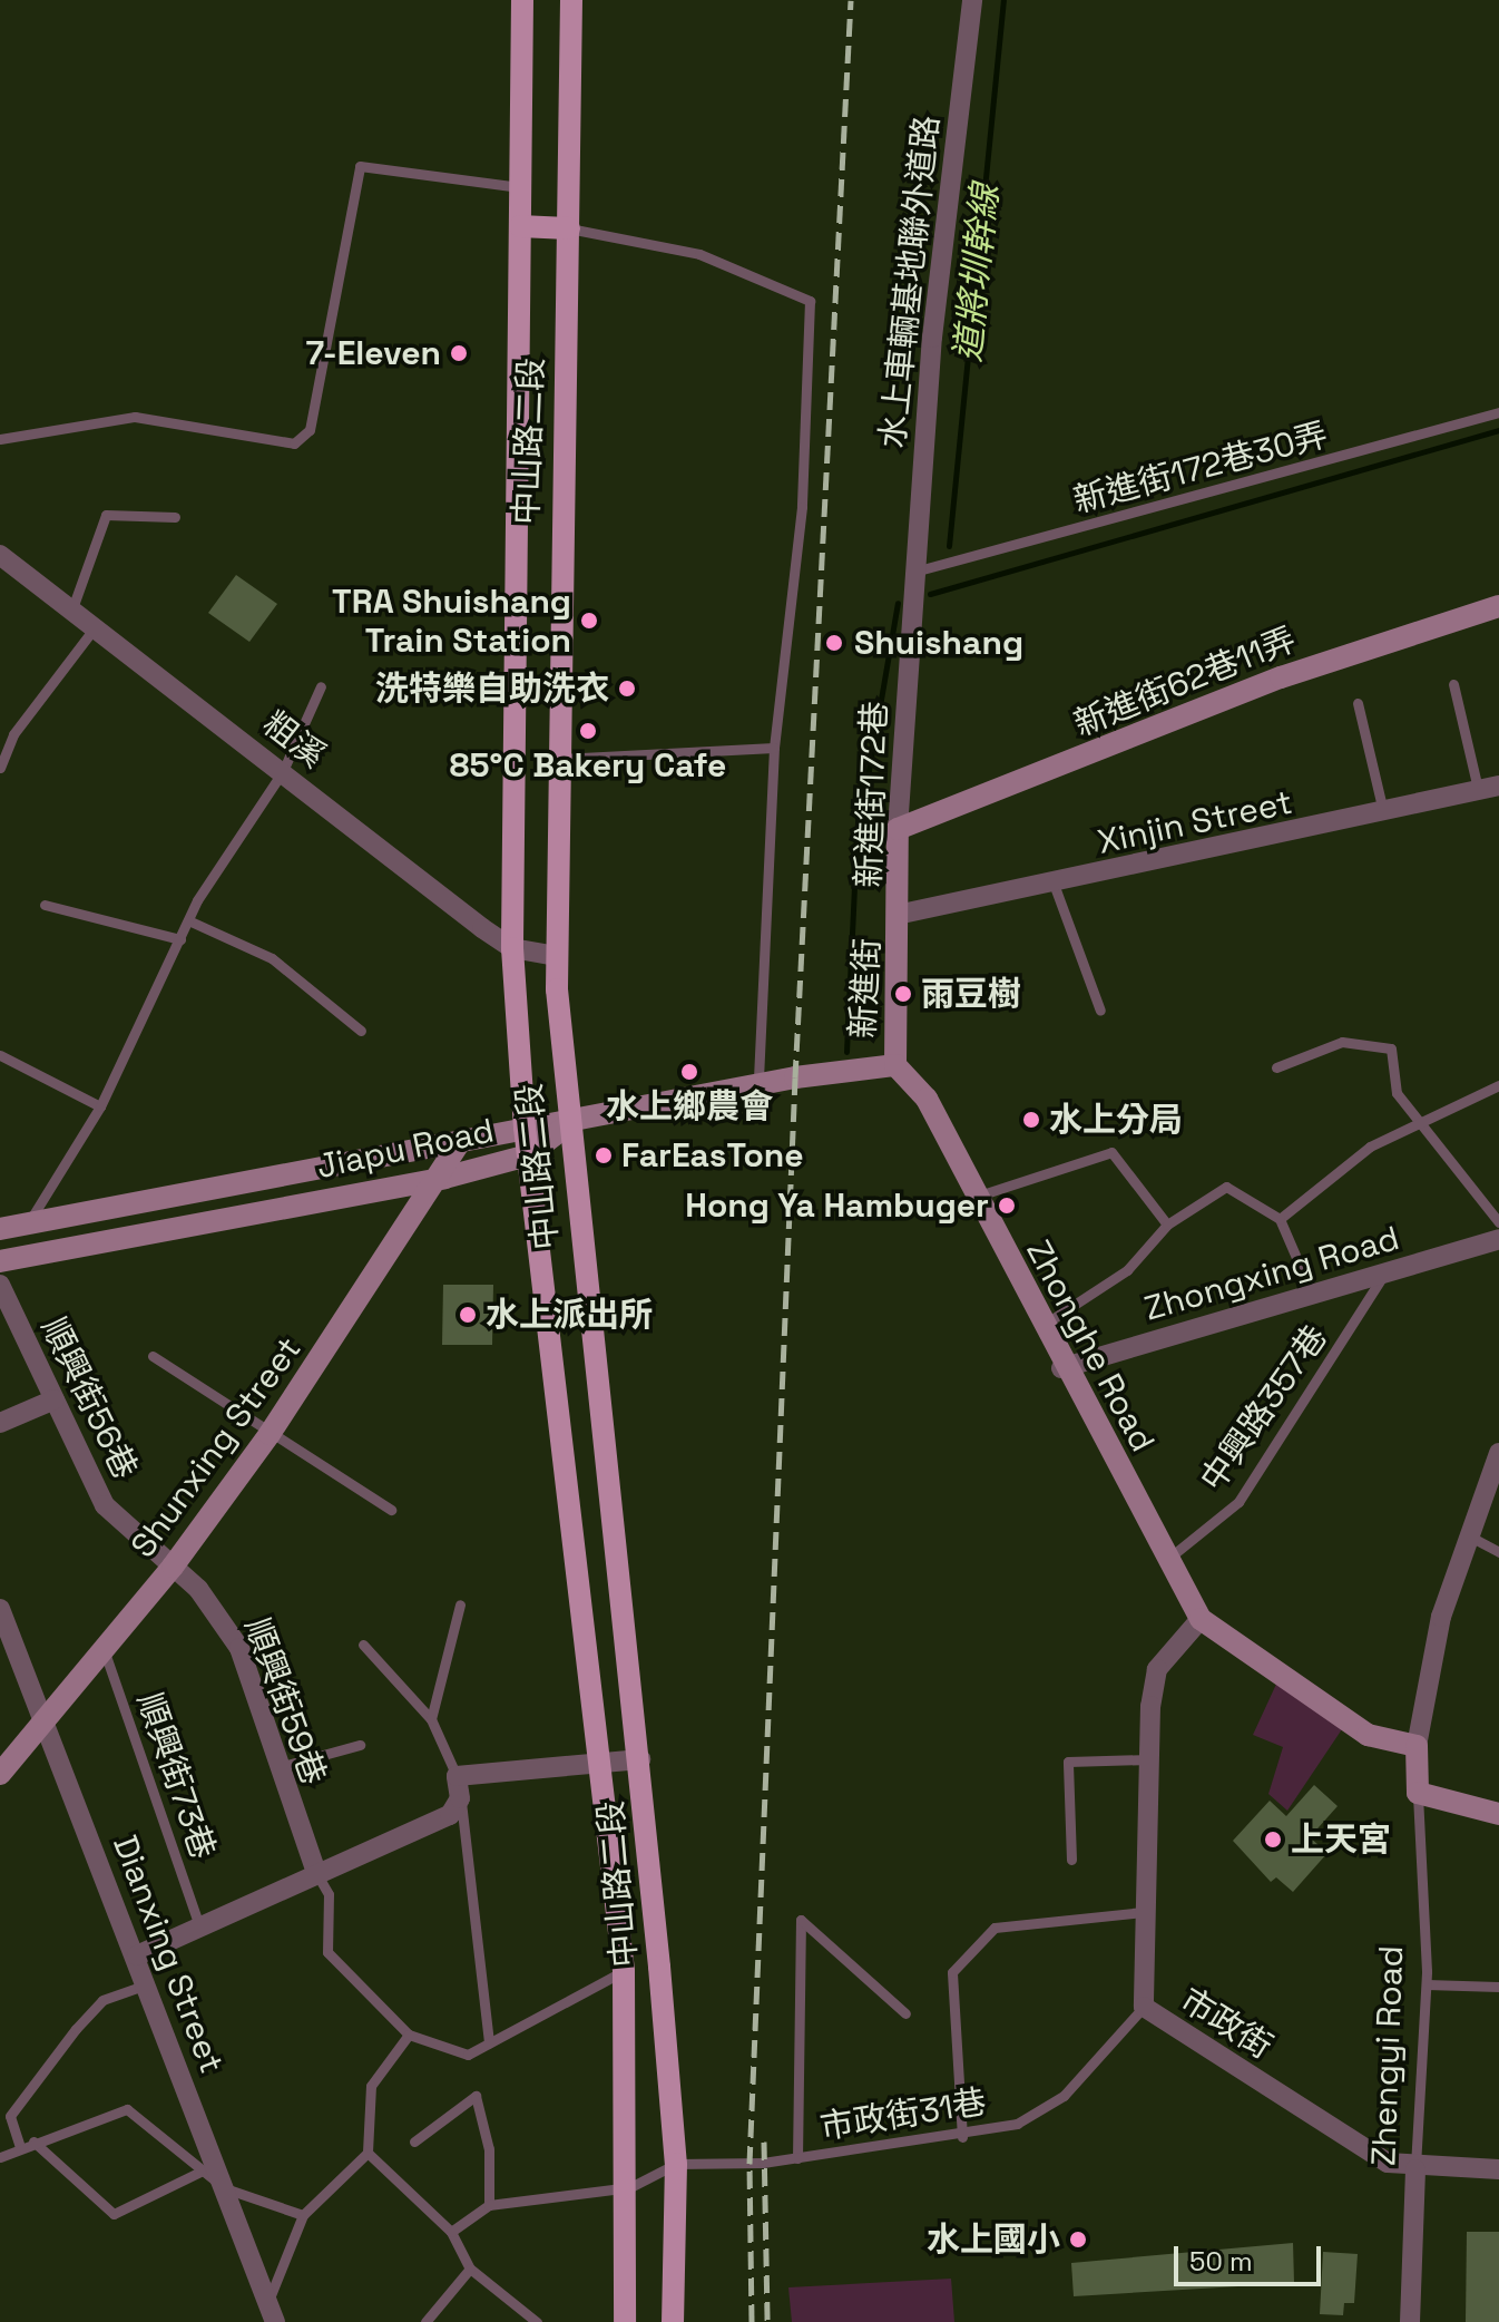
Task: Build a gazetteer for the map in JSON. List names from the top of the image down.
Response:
{
  "streets": {
    "main road": ["中山路二段"],
    "street": [
      "水上車輛基地聯外道路",
      "新進街62巷11弄",
      "粗溪",
      "新進街172巷",
      "Xinjin Street",
      "新進街",
      "Jiapu Road",
      "Zhongxing Road",
      "Zhonghe Road",
      "順興街56巷",
      "Shunxing Street",
      "順興街59巷",
      "Dianxing Street",
      "市政街",
      "Zhengyi Road"
    ],
    "lane": [
      "新進街172巷30弄",
      "中興路357巷",
      "順興街73巷",
      "市政街31巷"
    ]
  },
  "crossings": [
    ["水上車輛基地聯外道路", "新進街172巷30弄"],
    ["水上車輛基地聯外道路", "新進街172巷"],
    ["中山路二段", "粗溪"],
    ["中山路二段", "Jiapu Road"],
    ["中山路二段", "市政街31巷"],
    ["新進街172巷30弄", "新進街172巷"],
    ["新進街62巷11弄", "新進街172巷"],
    ["新進街172巷", "Xinjin Street"],
    ["新進街172巷", "新進街"],
    ["Xinjin Street", "新進街"],
    ["新進街", "Zhonghe Road"],
    ["Jiapu Road", "Shunxing Street"],
    ["Zhongxing Road", "Zhonghe Road"],
    ["Zhongxing Road", "中興路357巷"],
    ["Zhonghe Road", "中興路357巷"],
    ["Zhonghe Road", "市政街"],
    ["順興街56巷", "Shunxing Street"],
    ["順興街56巷", "順興街59巷"],
    ["Shunxing Street", "順興街59巷"],
    ["Shunxing Street", "順興街73巷"],
    ["Shunxing Street", "Dianxing Street"],
    ["市政街", "Zhengyi Road"],
    ["市政街", "市政街31巷"]
  ],
  "water": ["道將圳幹線"],
  "places": [
    "7-Eleven",
    "TRA Shuishang Train Station",
    "Shuishang",
    "洗特樂自助洗衣",
    "85°C Bakery Cafe",
    "雨豆樹",
    "水上鄉農會",
    "水上分局",
    "FarEasTone",
    "Hong Ya Hambuger",
    "水上派出所",
    "上天宮",
    "水上國小"
  ],
  "scale_bar": "50 m"
}
